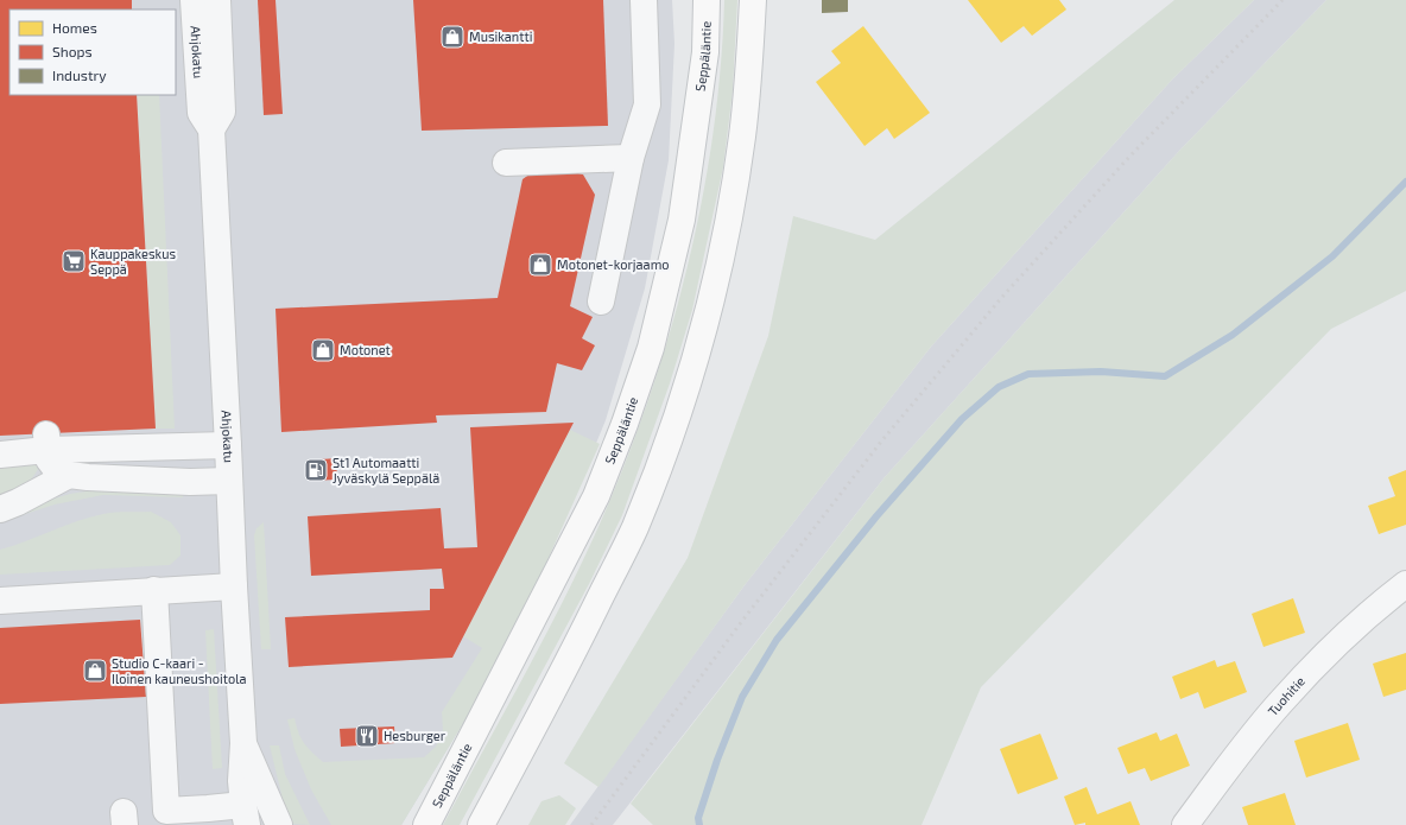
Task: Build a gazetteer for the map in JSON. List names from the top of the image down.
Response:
{
  "streets": {
    "main road": ["Seppäläntie"],
    "street": ["Ahjokatu", "Tuohitie"]
  },
  "places": {
    "shop": [
      "Musikantti",
      "Motonet-korjaamo",
      "Motonet",
      "Studio C-kaari - Iloinen kauneushoitola"
    ],
    "supermarket": ["Kauppakeskus Seppä"],
    "fuel station": ["St1 Automaatti Jyväskylä Seppälä"],
    "restaurant": ["Hesburger"]
  },
  "legend": ["Homes", "Shops", "Industry"]
}
